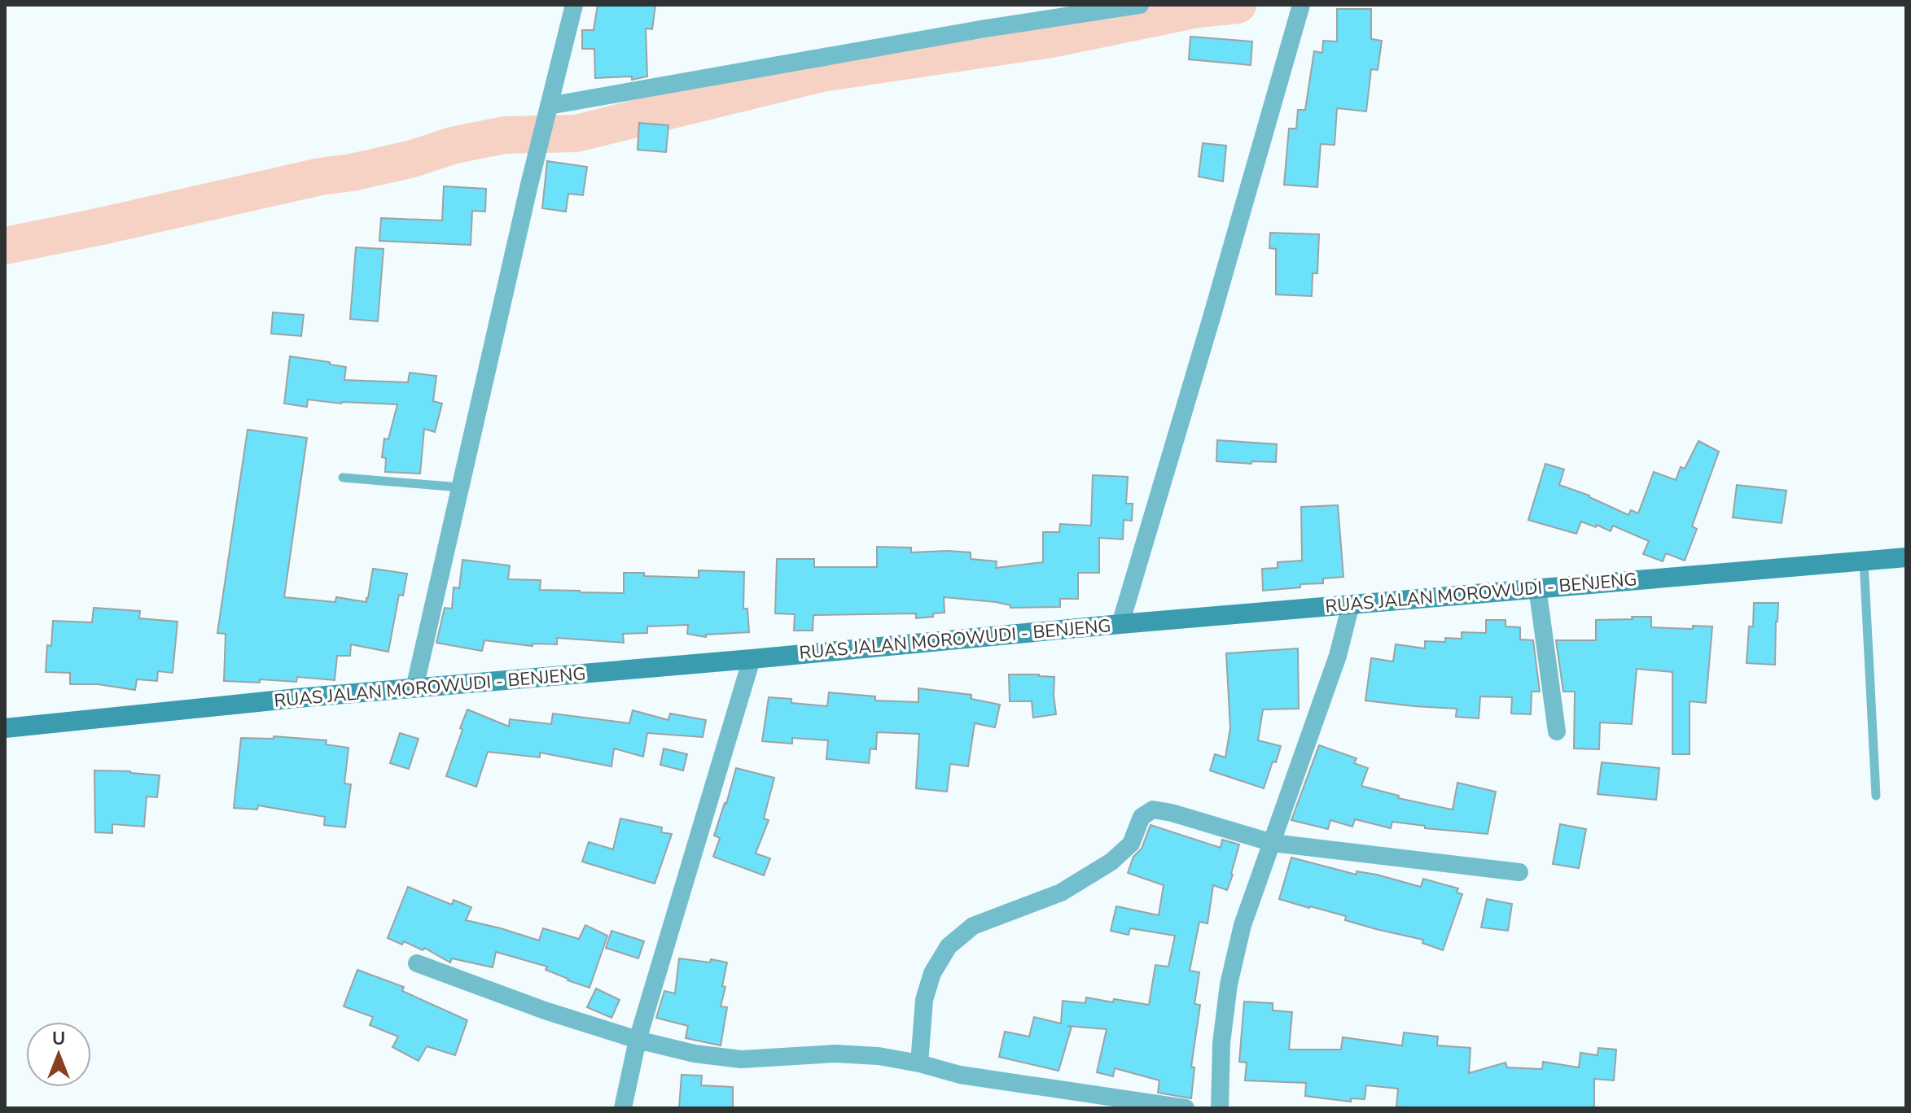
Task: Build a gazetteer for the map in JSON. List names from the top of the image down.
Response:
{
  "streets": {
    "main road": ["RUAS JALAN MOROWUDI - BENJENG"]
  },
  "north": "top"
}
